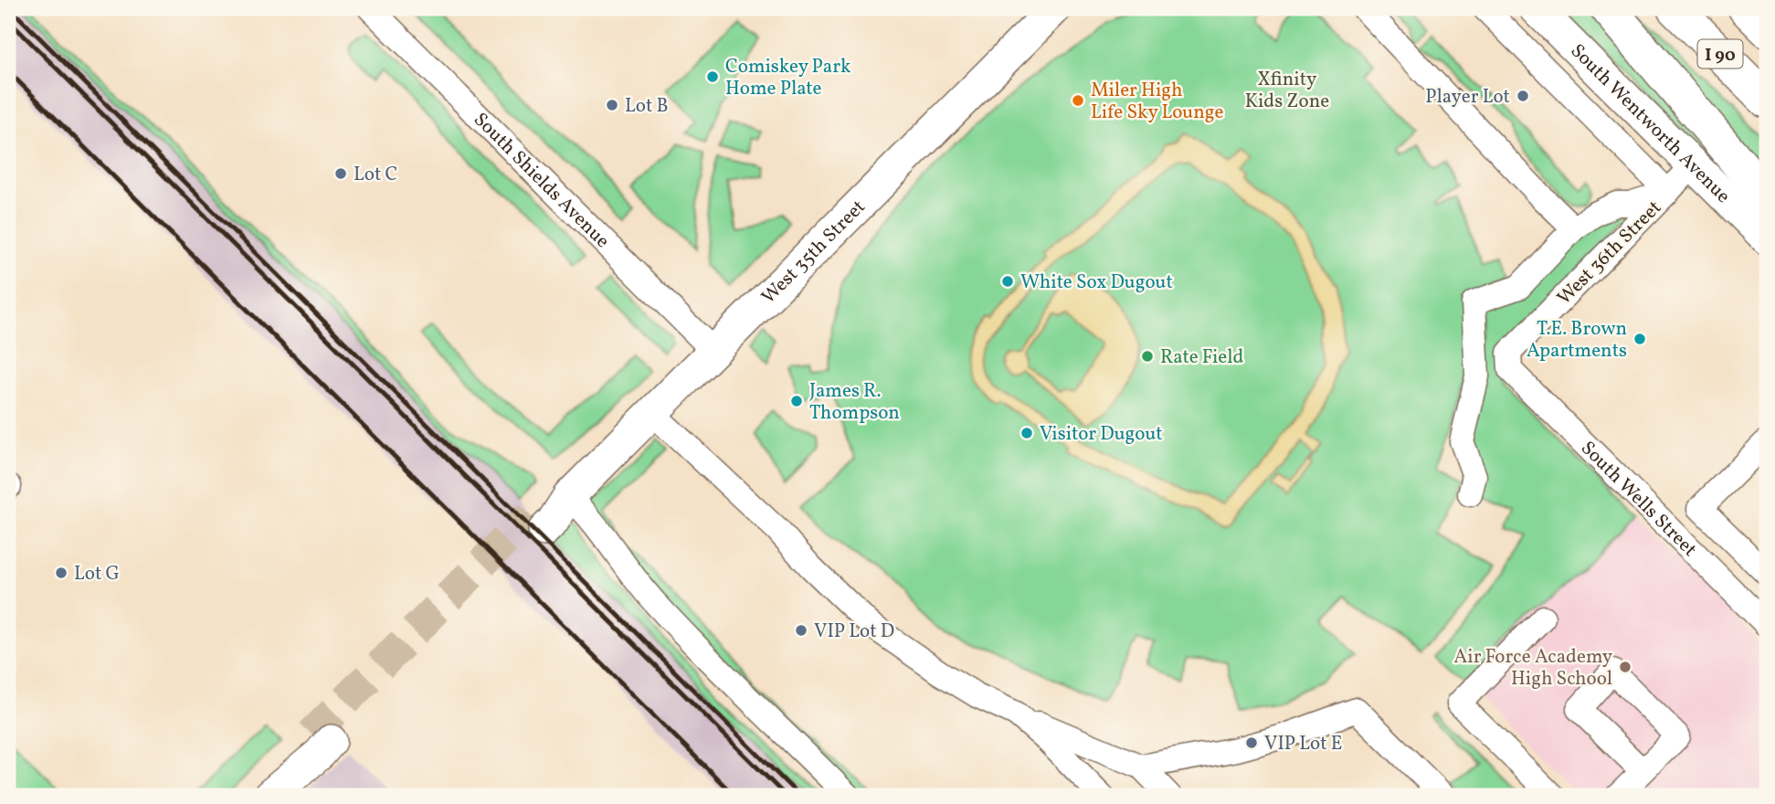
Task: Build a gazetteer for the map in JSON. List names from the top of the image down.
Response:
{
  "streets": {
    "highway": ["I 90"],
    "main road": ["South Wentworth Avenue", "West 35th Street"],
    "street": ["South Shields Avenue", "West 36th Street", "South Wells Street"]
  },
  "crossings": [
    ["South Wentworth Avenue", "West 36th Street"],
    ["South Shields Avenue", "West 35th Street"],
    ["West 36th Street", "South Wells Street"]
  ],
  "parks": ["Xfinity Kids Zone"],
  "places": [
    "Comiskey Park Home Plate",
    "Player Lot",
    "Miler High Life Sky Lounge",
    "Lot B",
    "Lot C",
    "White Sox Dugout",
    "T.E. Brown Apartments",
    "Rate Field",
    "James R. Thompson",
    "Visitor Dugout",
    "Lot G",
    "VIP Lot D",
    "Air Force Academy High School",
    "VIP Lot E"
  ]
}
